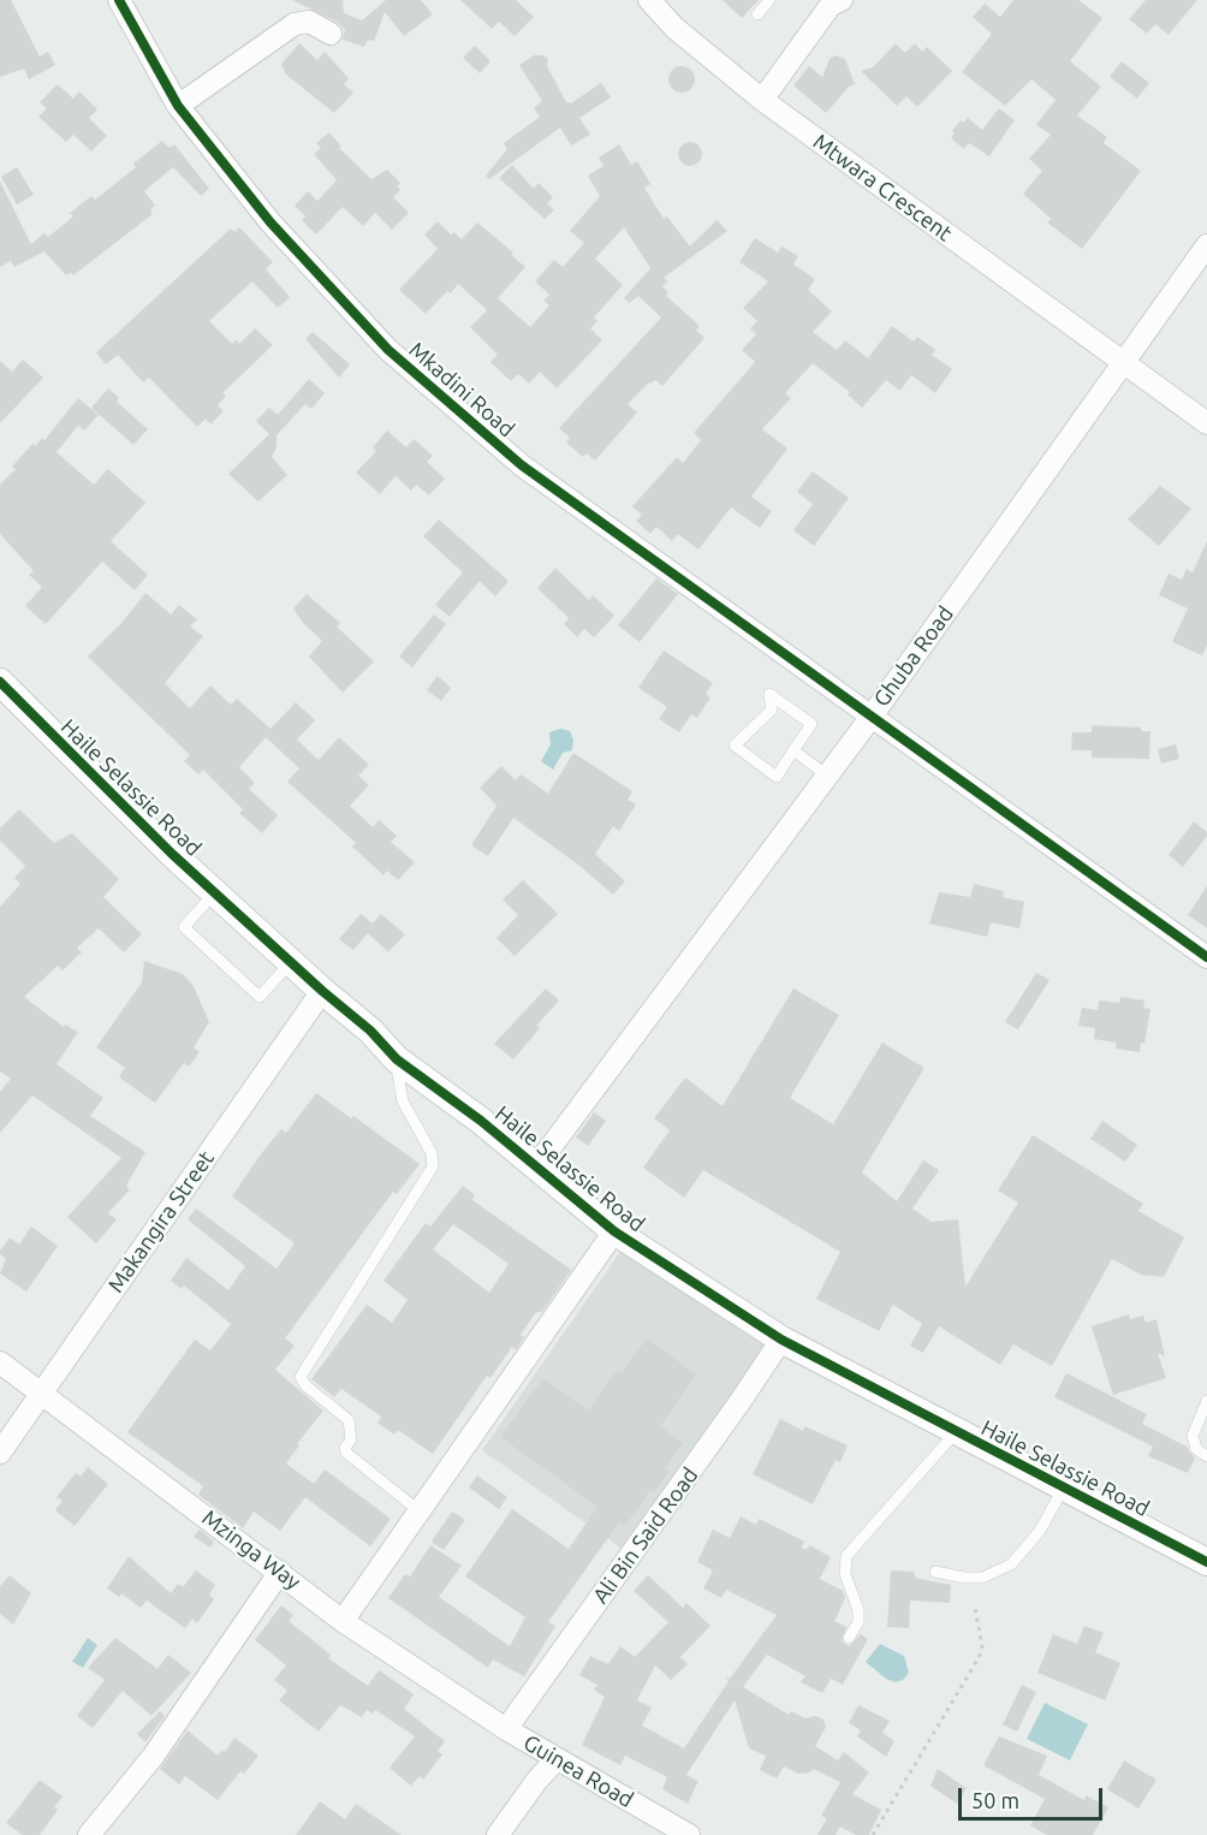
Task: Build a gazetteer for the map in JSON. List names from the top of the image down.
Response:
{
  "streets": {
    "street": [
      "Mtwara Crescent",
      "Mkadini Road",
      "Ghuba Road",
      "Haile Selassie Road",
      "Makangira Street",
      "Ali Bin Said Road",
      "Mzinga Way",
      "Guinea Road"
    ]
  },
  "crossings": [
    ["Mtwara Crescent", "Ghuba Road"],
    ["Mkadini Road", "Ghuba Road"],
    ["Ghuba Road", "Haile Selassie Road"],
    ["Haile Selassie Road", "Makangira Street"],
    ["Haile Selassie Road", "Ali Bin Said Road"],
    ["Makangira Street", "Mzinga Way"],
    ["Ali Bin Said Road", "Mzinga Way"],
    ["Ali Bin Said Road", "Guinea Road"],
    ["Mzinga Way", "Guinea Road"]
  ],
  "scale_bar": "50 m"
}
